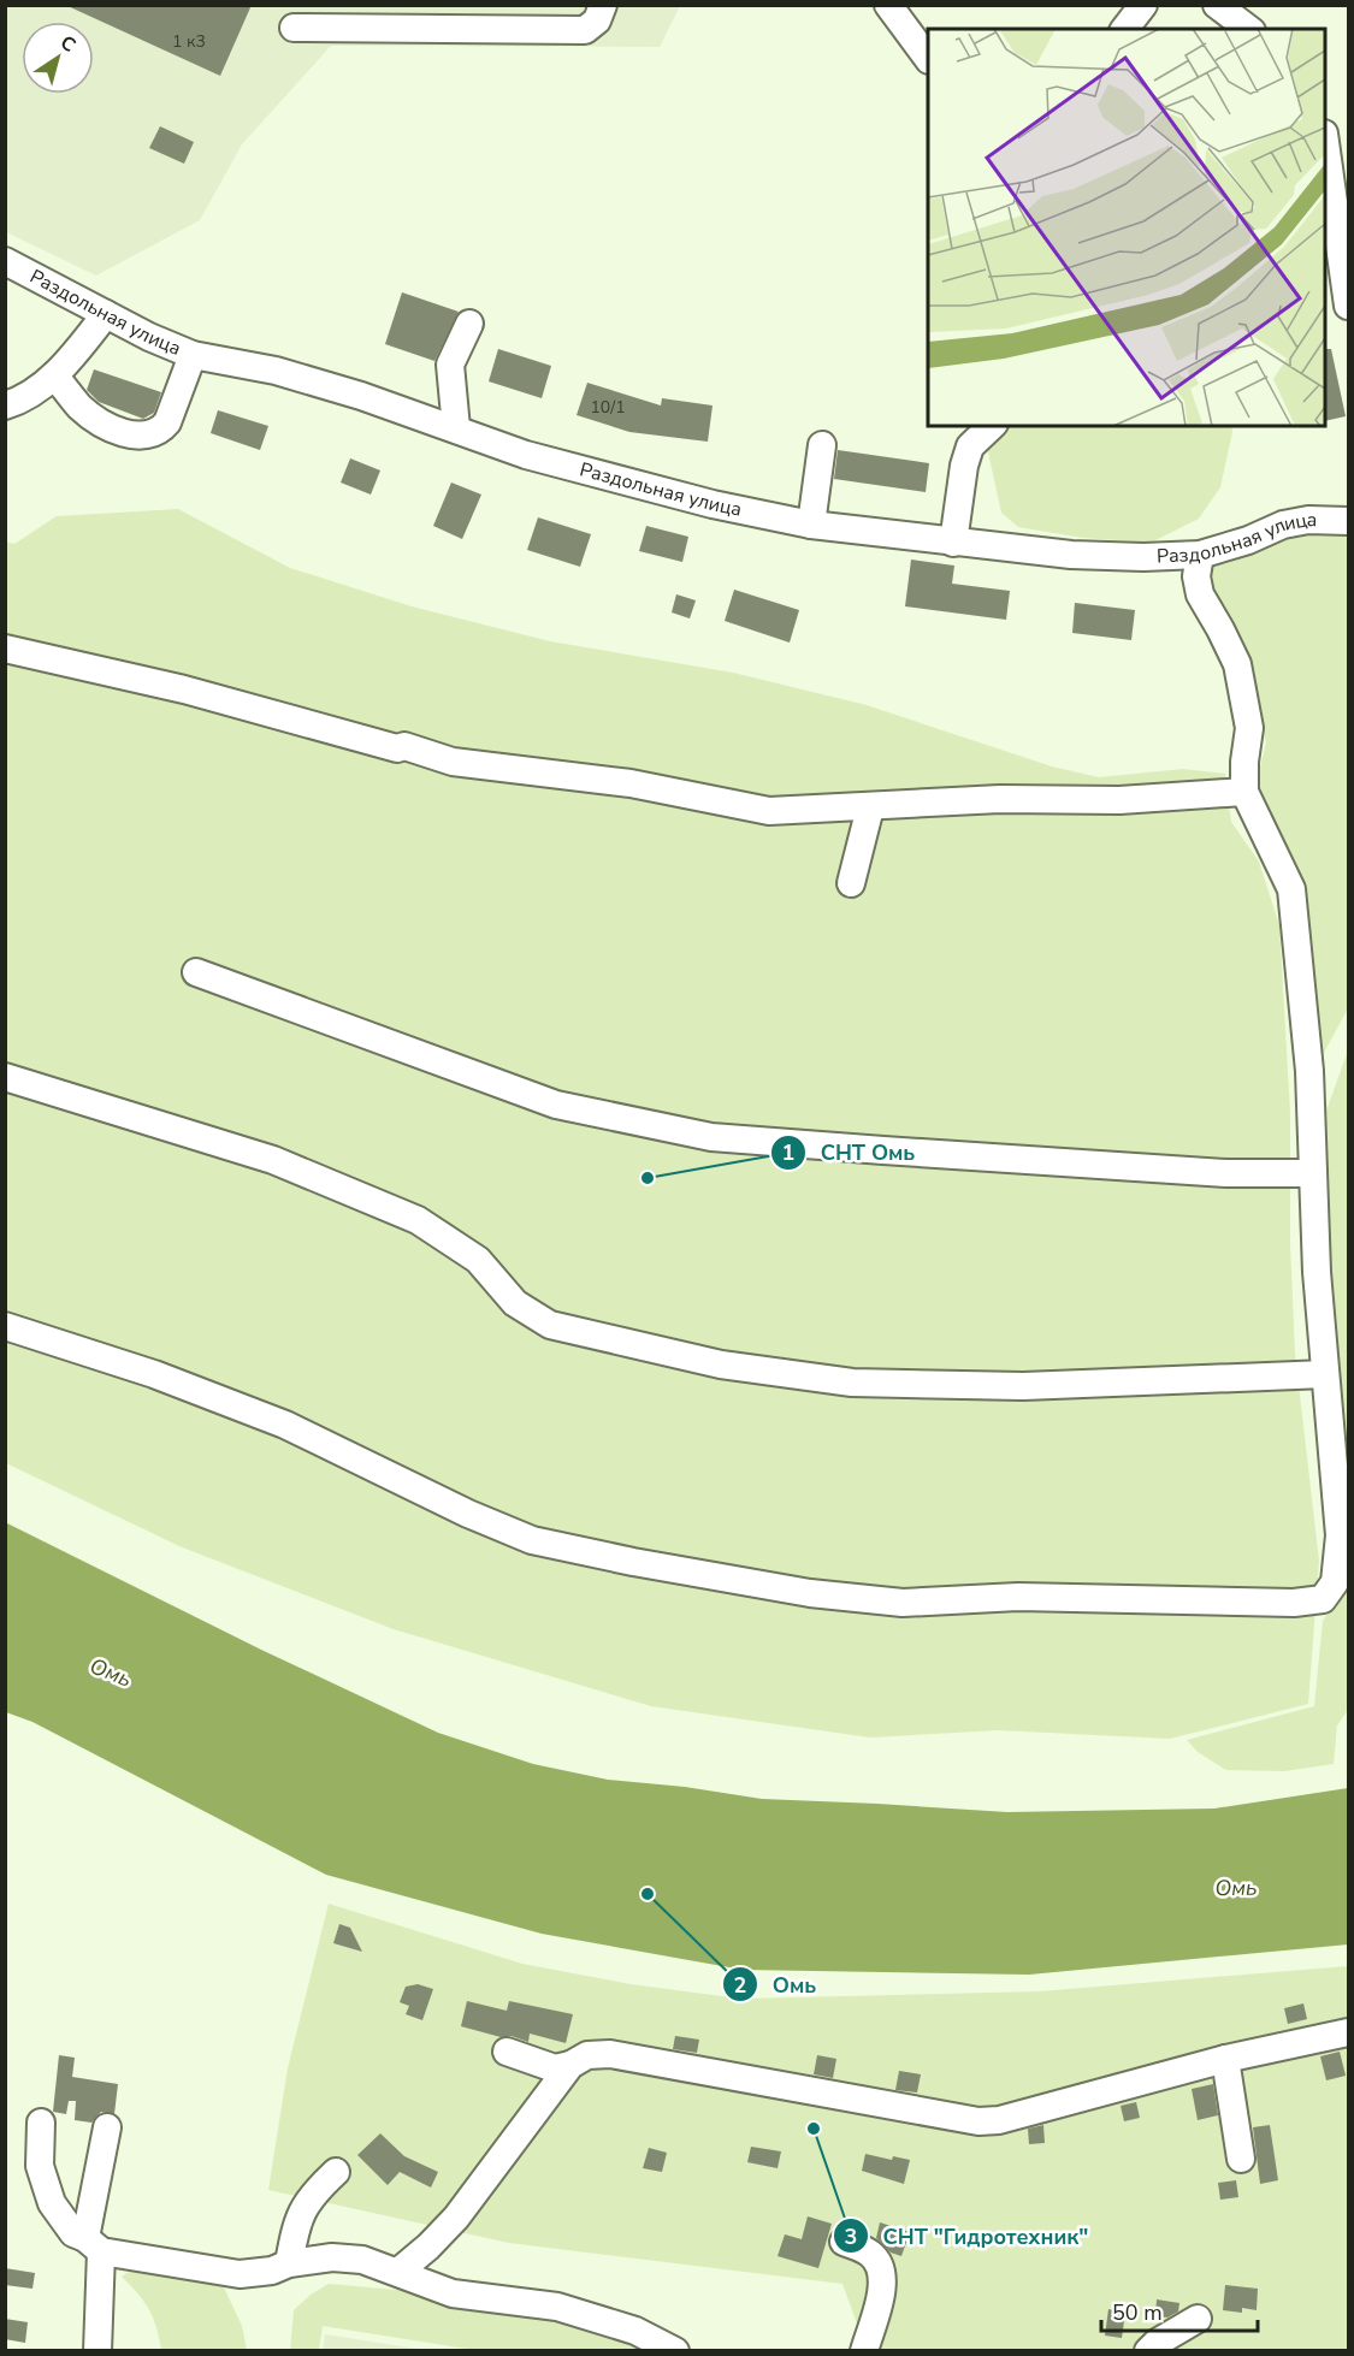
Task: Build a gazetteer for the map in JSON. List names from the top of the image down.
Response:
{
  "streets": {
    "street": ["Раздольная улица"]
  },
  "water": ["Омь"],
  "places": ["СНТ Омь", "Омь", "СНТ \"Гидротехник\""],
  "house_numbers": ["1 к3", "10/1"],
  "scale_bar": "50 m",
  "north": "top right"
}
